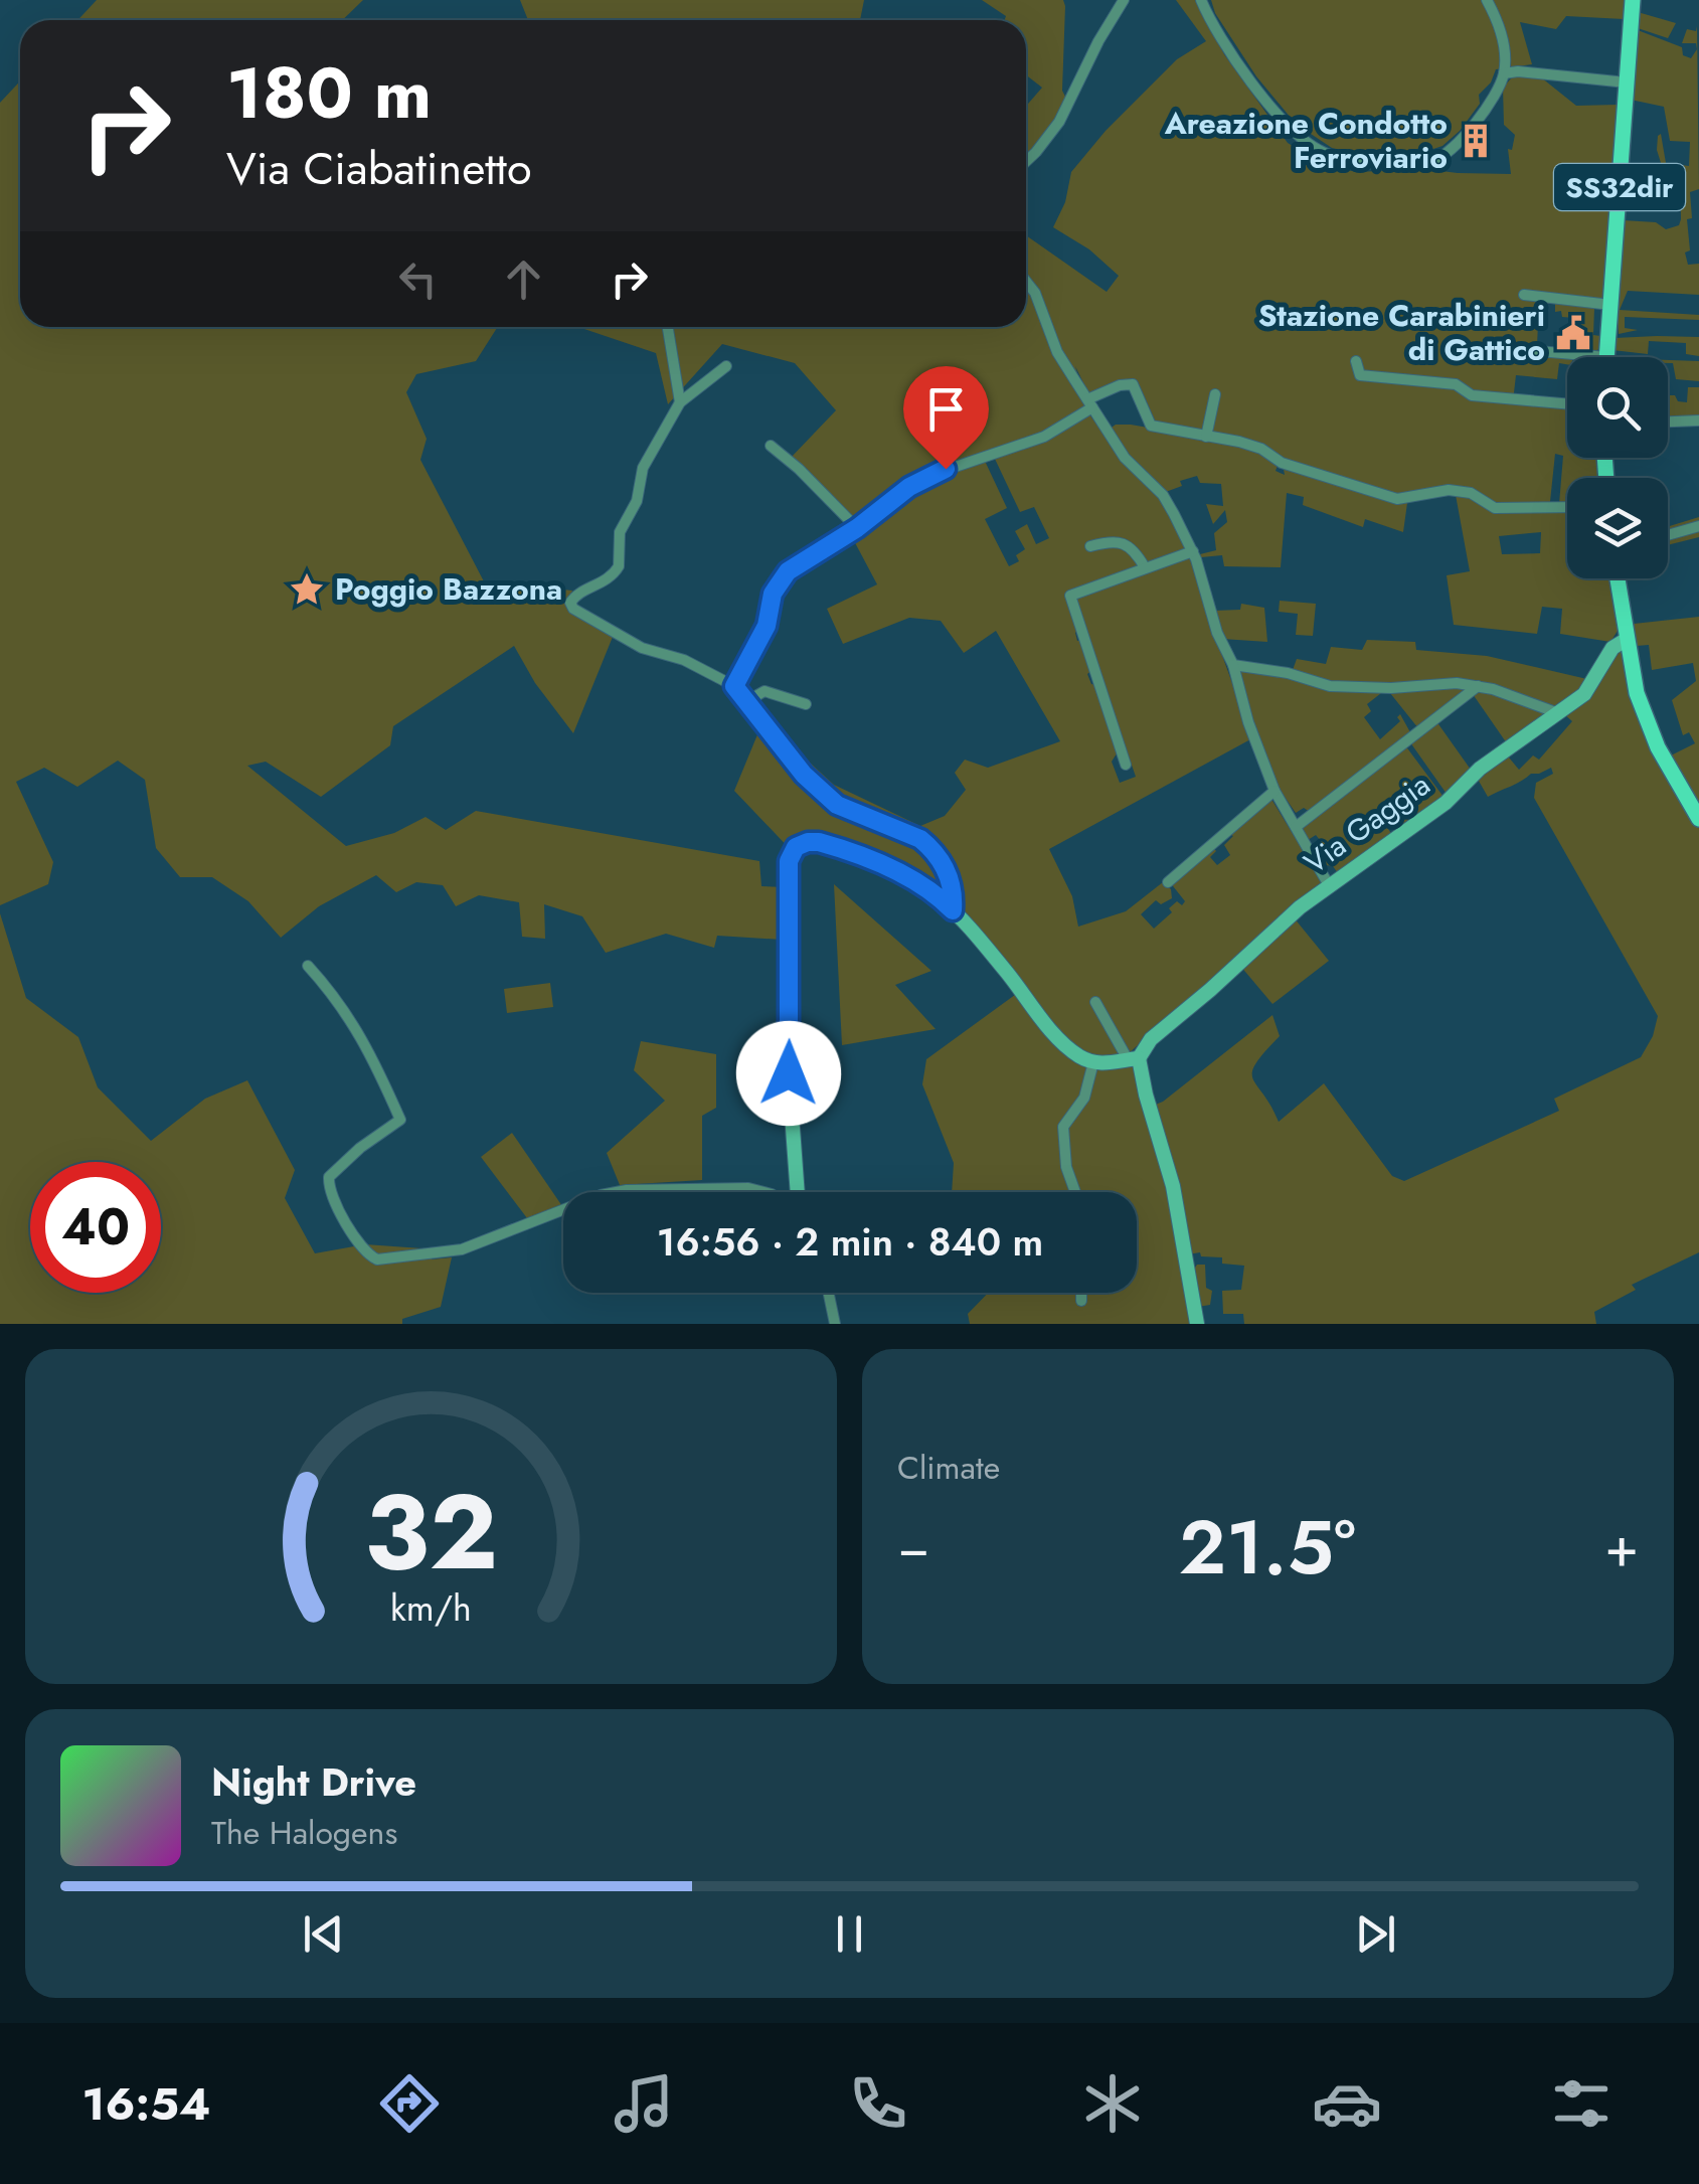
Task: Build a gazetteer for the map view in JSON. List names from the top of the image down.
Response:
{
  "streets": {
    "main road": ["SS32dir"],
    "street": ["Via Gaggia"]
  },
  "places": {
    "building": ["Areazione Condotto Ferroviario"],
    "public building": ["Stazione Carabinieri di Gattico"],
    "place": ["Poggio Bazzona"]
  },
  "page": {
    "turn": ["180 m", "Via Ciabatinetto"],
    "limit": "40",
    "trip": "16:56 · 2 min · 840 m",
    "tile": "Climate",
    "heat": ["−", "21.5°", "+"],
    "song": ["Night Drive", "The Halogens"],
    "tabs": "16:54",
    "gauge": ["32", "km/h"]
  }
}
